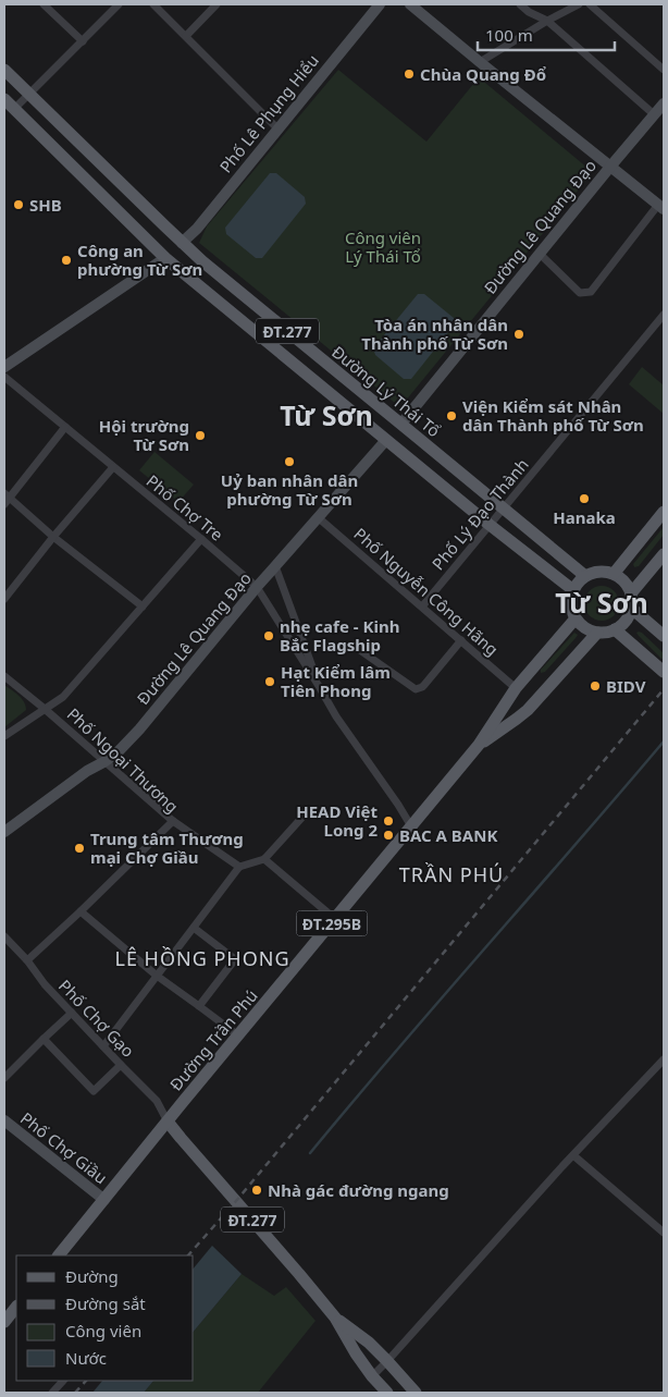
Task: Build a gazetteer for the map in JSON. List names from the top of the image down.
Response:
{
  "streets": {
    "main road": [
      "Phố Lê Phụng Hiểu",
      "Đường Lê Quang Đạo",
      "ĐT.277",
      "Đường Lý Thái Tổ",
      "ĐT.295B",
      "Đường Trần Phú",
      "Phố Chợ Giầu"
    ],
    "street": [
      "Phố Chợ Tre",
      "Phố Lý Đạo Thành",
      "Phố Nguyễn Công Hãng",
      "Phố Ngoại Thương",
      "Phố Chợ Gạo"
    ]
  },
  "crossings": [
    ["Phố Lê Phụng Hiểu", "Đường Lý Thái Tổ"],
    ["Đường Lê Quang Đạo", "ĐT.277"],
    ["Đường Lê Quang Đạo", "Đường Lý Thái Tổ"],
    ["Đường Lê Quang Đạo", "Phố Chợ Tre"],
    ["Đường Lê Quang Đạo", "Phố Nguyễn Công Hãng"],
    ["Đường Lê Quang Đạo", "Phố Ngoại Thương"],
    ["ĐT.277", "Đường Lý Thái Tổ"],
    ["ĐT.277", "Phố Lý Đạo Thành"],
    ["ĐT.277", "Phố Chợ Gạo"],
    ["ĐT.277", "Đường Trần Phú"],
    ["Đường Lý Thái Tổ", "Phố Lý Đạo Thành"],
    ["Đường Lý Thái Tổ", "Đường Trần Phú"],
    ["Phố Chợ Tre", "Đường Trần Phú"],
    ["Phố Lý Đạo Thành", "Phố Nguyễn Công Hãng"],
    ["Phố Nguyễn Công Hãng", "Đường Trần Phú"],
    ["Phố Ngoại Thương", "Phố Chợ Gạo"],
    ["Phố Chợ Gạo", "Đường Trần Phú"],
    ["Đường Trần Phú", "Phố Chợ Giầu"]
  ],
  "districts": [
    "Từ Sơn",
    "Từ Sơn",
    "TRẦN PHÚ",
    "LÊ HỒNG PHONG"
  ],
  "parks": ["Công viên Lý Thái Tổ"],
  "places": [
    "Chùa Quang Đổ",
    "SHB",
    "Công an phường Từ Sơn",
    "Tòa án nhân dân Thành phố Từ Sơn",
    "Viện Kiểm sát Nhân dân Thành phố Từ Sơn",
    "Hội trường Từ Sơn",
    "Uỷ ban nhân dân phường Từ Sơn",
    "Hanaka",
    "nhẹ cafe - Kinh Bắc Flagship",
    "Hạt Kiểm lâm Tiên Phong",
    "BIDV",
    "HEAD Việt Long 2",
    "BAC A BANK",
    "Trung tâm Thương mại Chợ Giầu",
    "Nhà gác đường ngang"
  ],
  "legend": [
    "Đường",
    "Đường sắt",
    "Công viên",
    "Nước"
  ],
  "scale_bar": "100 m"
}
